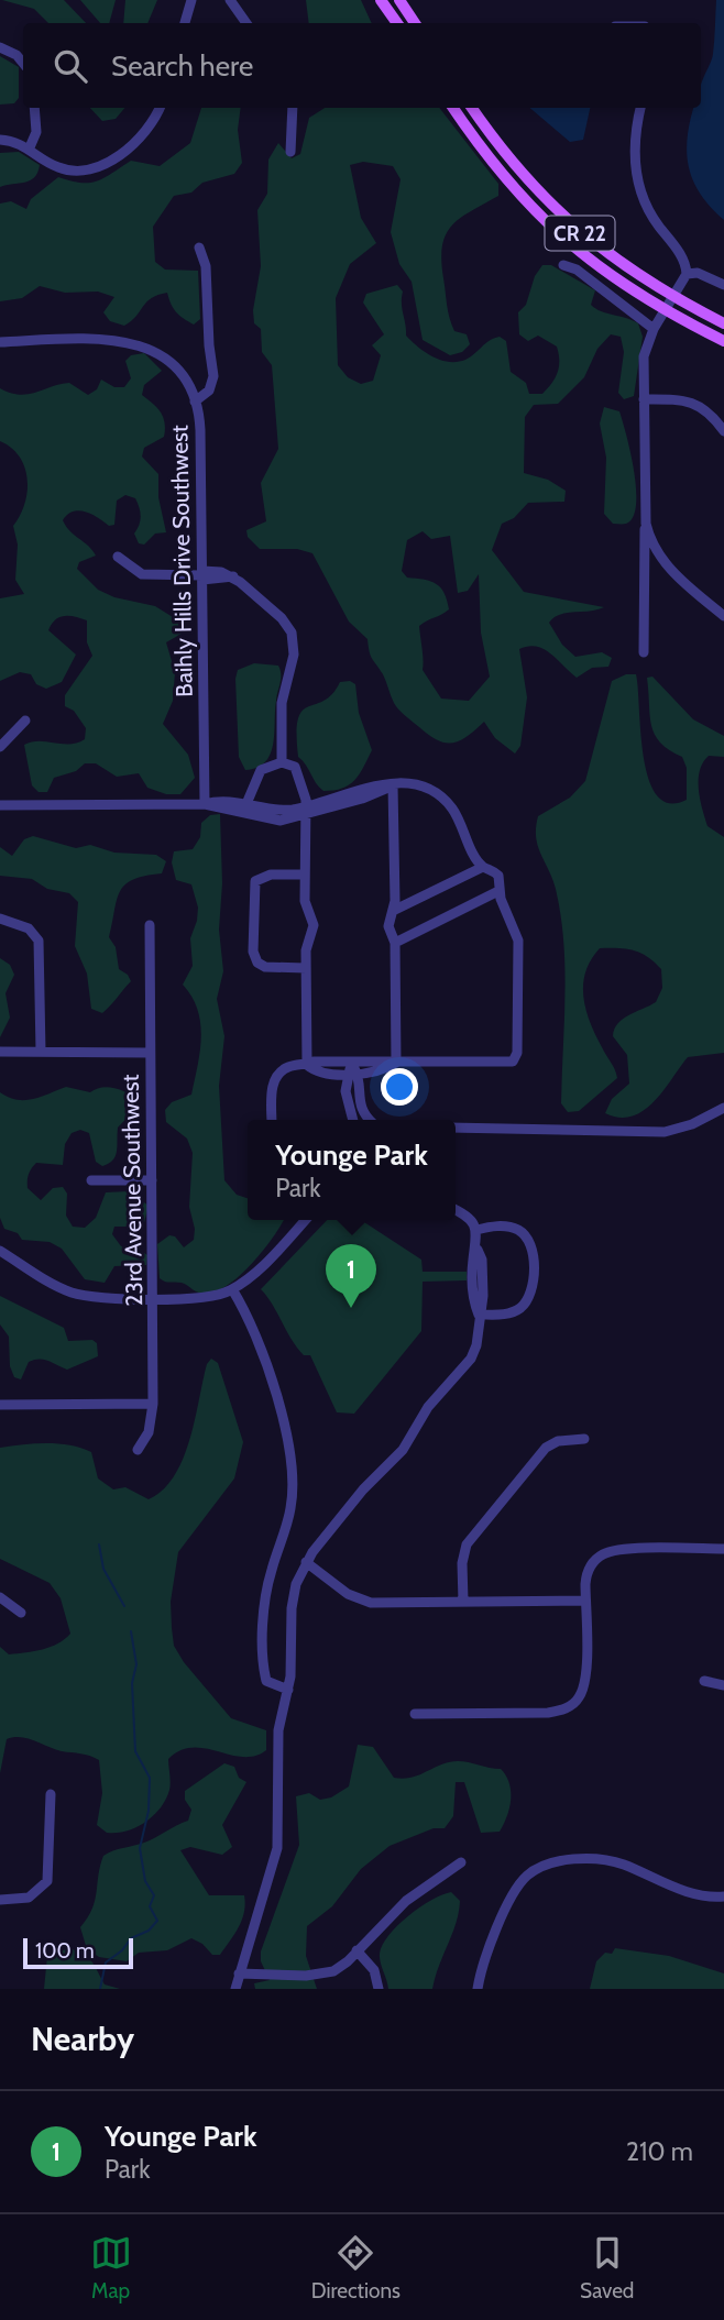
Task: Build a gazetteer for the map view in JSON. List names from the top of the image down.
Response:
{
  "streets": {
    "main road": ["CR 22"],
    "street": ["Baihly Hills Drive Southwest", "23rd Avenue Southwest"]
  },
  "scale_bar": "100 m",
  "page": {
    "search": "Search here",
    "popup": ["Younge Park", "Park"],
    "pins": "1",
    "scale": "100 m",
    "heading": "Nearby",
    "list": [
      {
        "mark": "1",
        "name": "Younge Park",
        "note": "Park",
        "value": "210 m"
      }
    ],
    "nav": ["Map", "Directions", "Saved"]
  }
}
